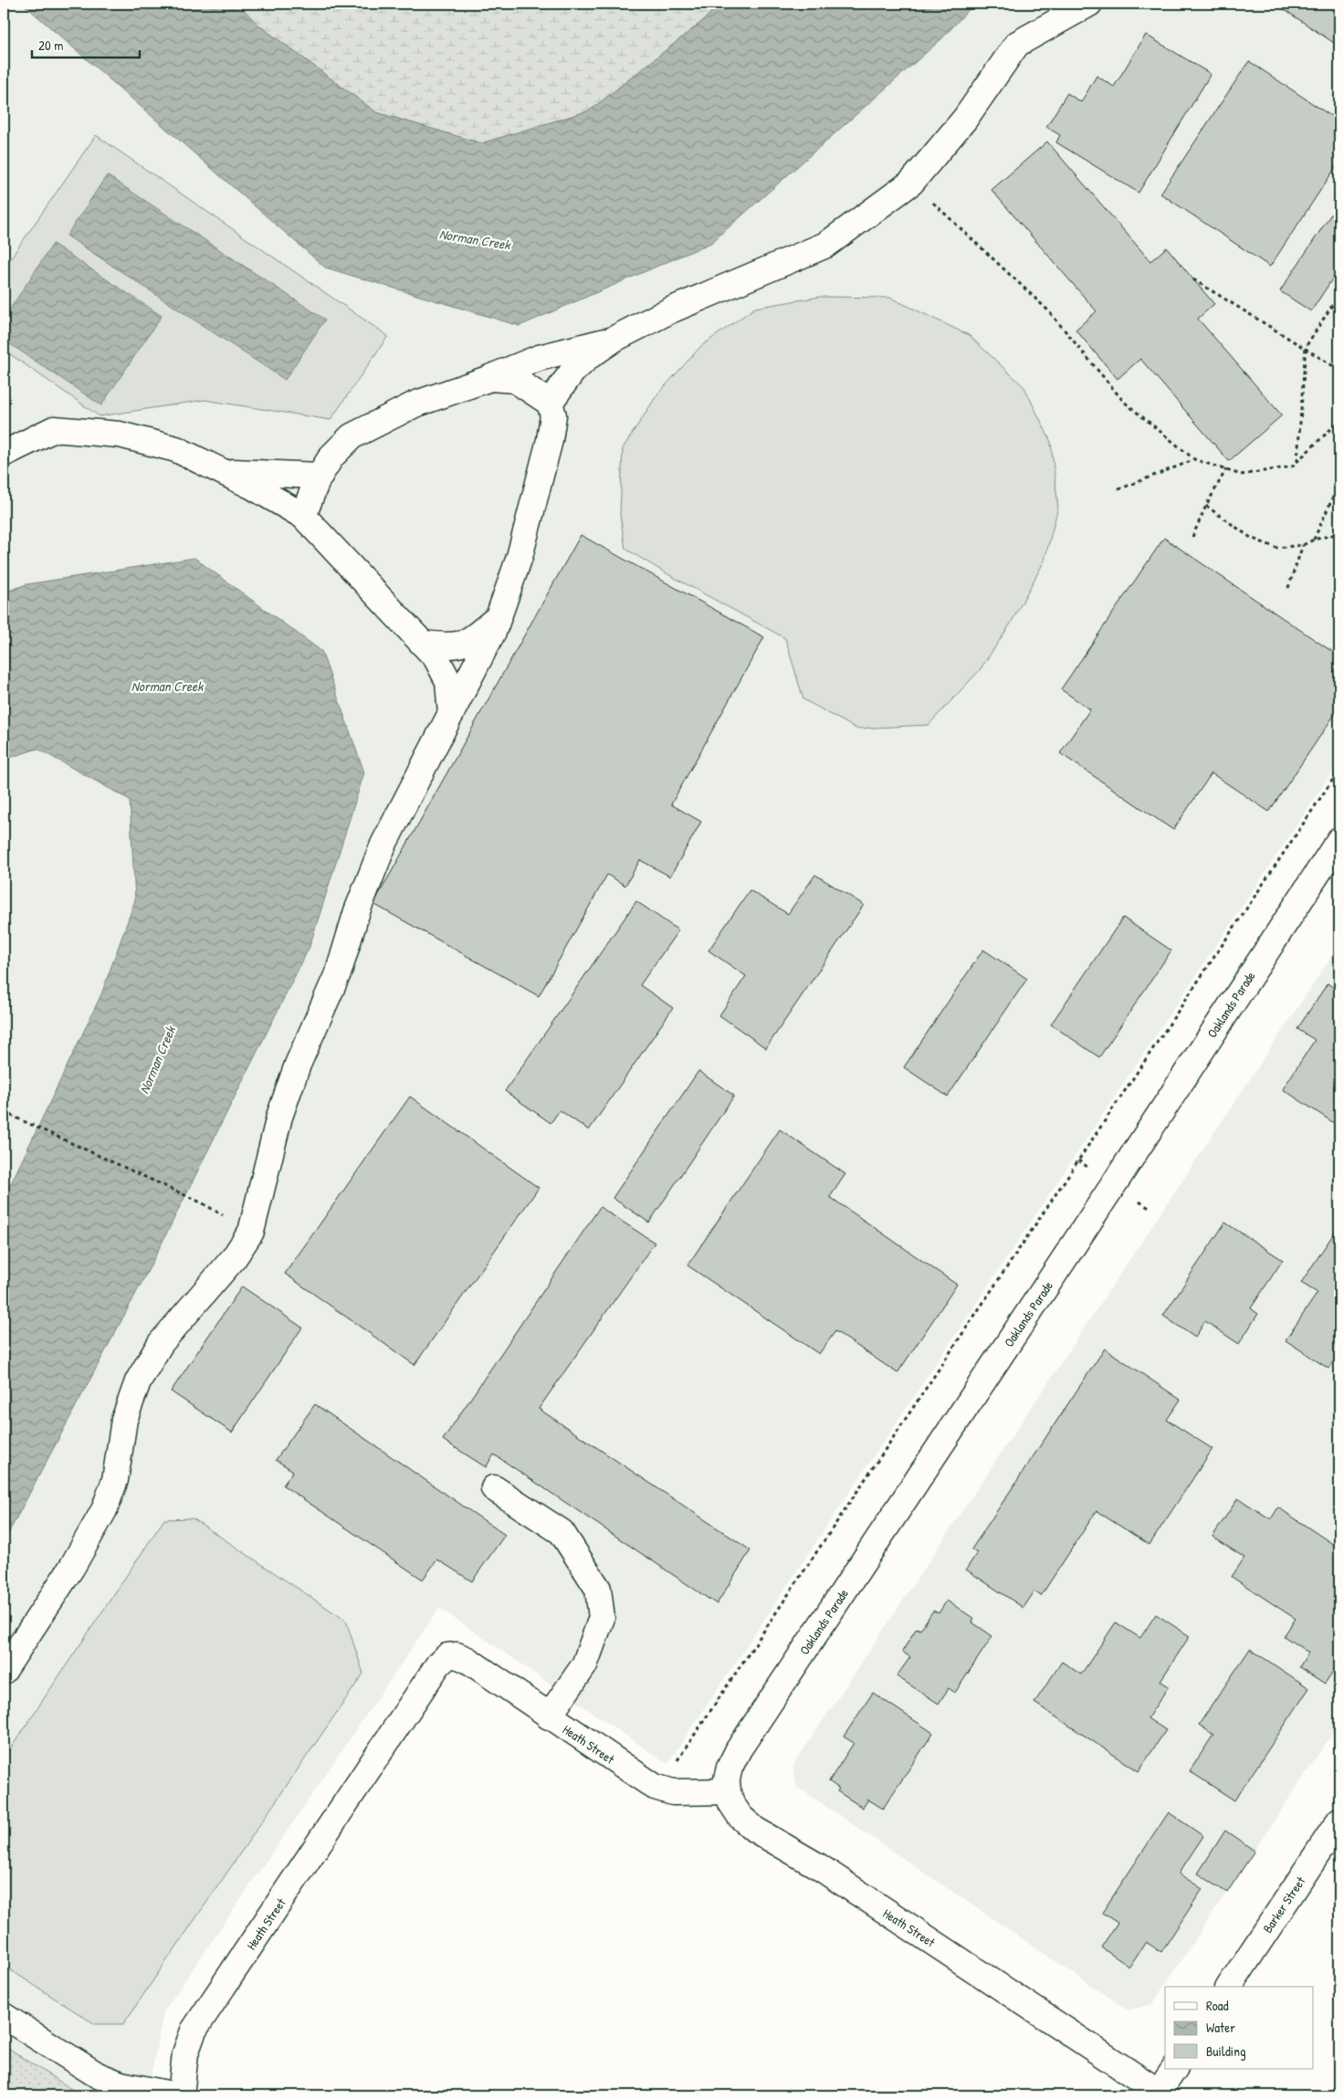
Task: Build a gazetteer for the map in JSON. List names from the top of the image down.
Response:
{
  "streets": {
    "street": ["Oaklands Parade", "Heath Street", "Barker Street"]
  },
  "crossings": [
    ["Oaklands Parade", "Heath Street"]
  ],
  "water": ["Norman Creek"],
  "legend": ["Road", "Water", "Building"],
  "scale_bar": "20 m"
}
